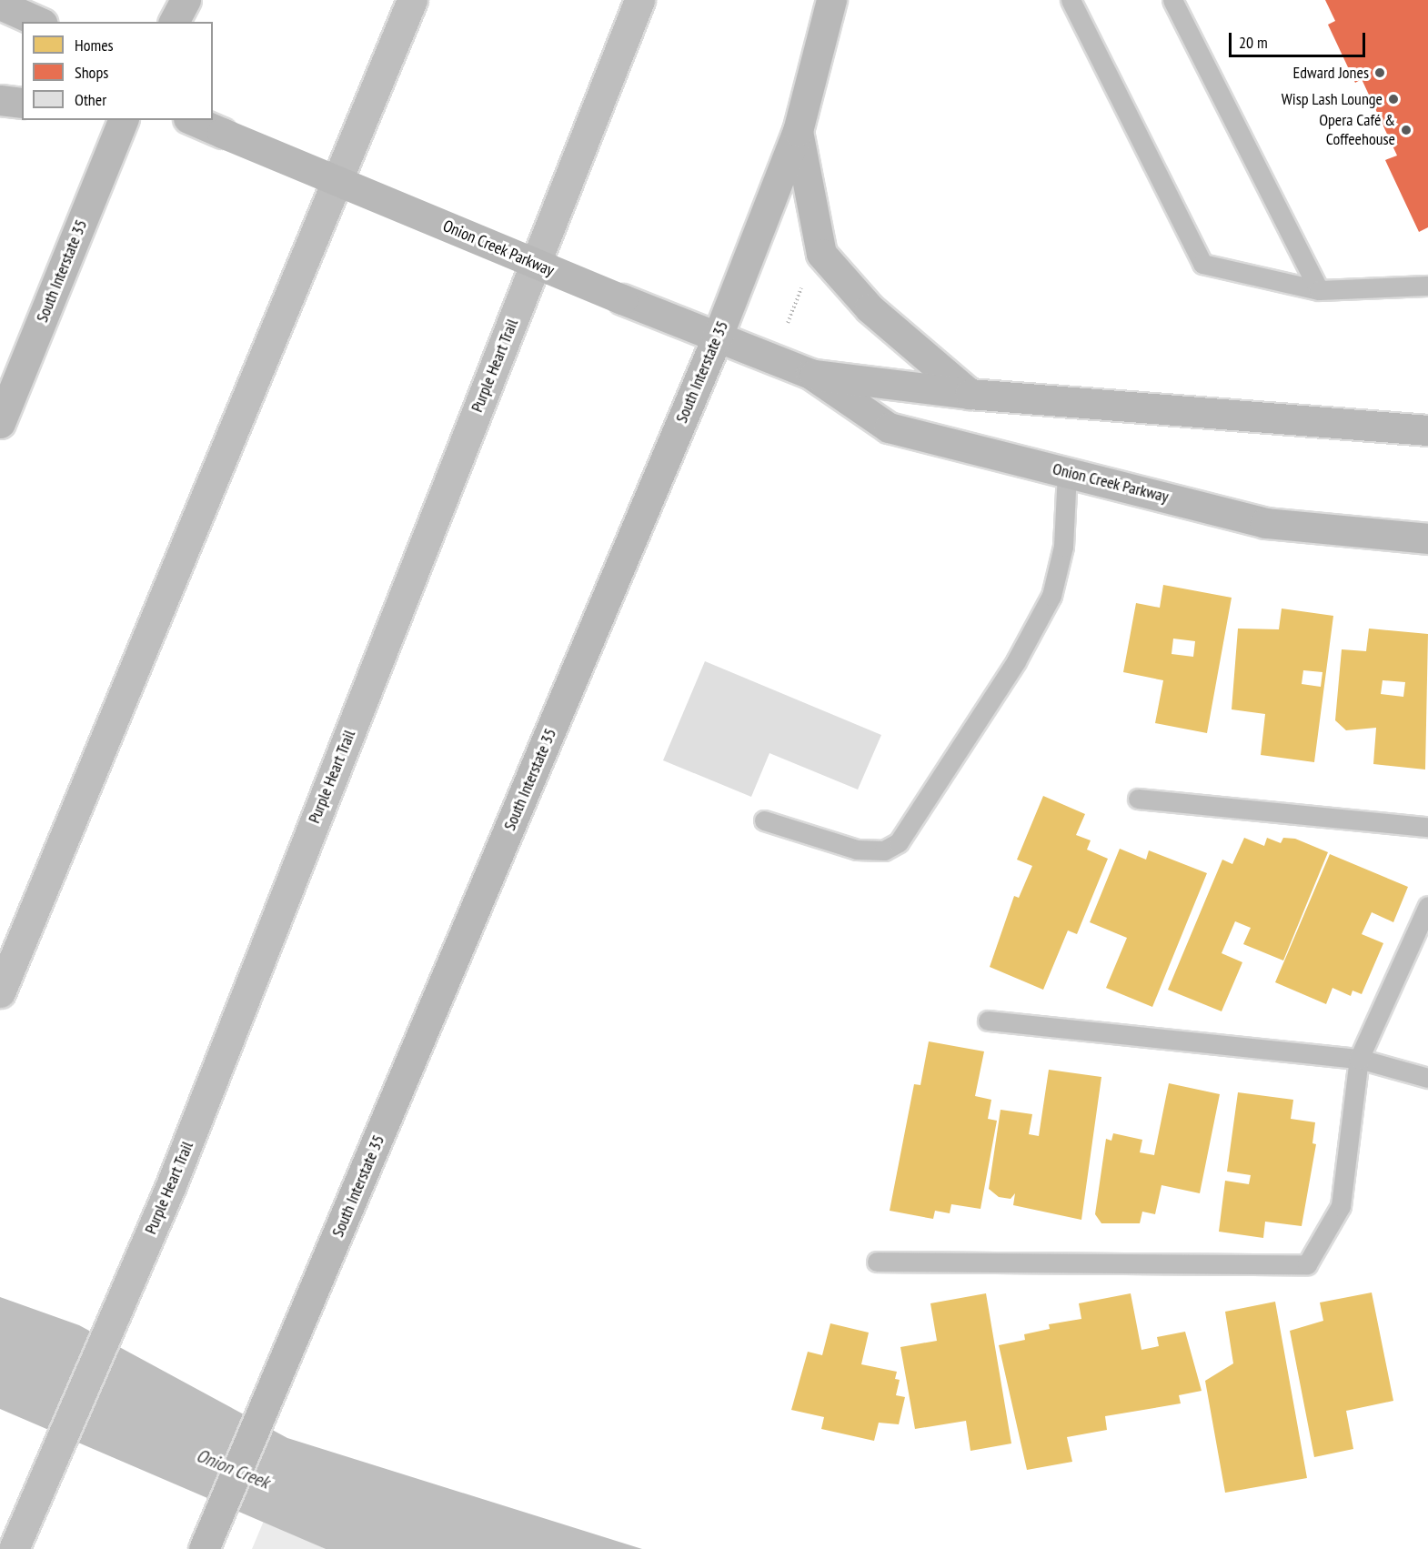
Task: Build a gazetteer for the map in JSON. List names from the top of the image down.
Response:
{
  "streets": {
    "highway": ["Purple Heart Trail"],
    "main road": ["Onion Creek Parkway", "South Interstate 35"]
  },
  "crossings": [
    ["Onion Creek Parkway", "South Interstate 35"]
  ],
  "water": ["Onion Creek"],
  "places": ["Edward Jones", "Wisp Lash Lounge", "Opera Café & Coffeehouse"],
  "legend": ["Homes", "Shops", "Other"],
  "scale_bar": "20 m"
}
